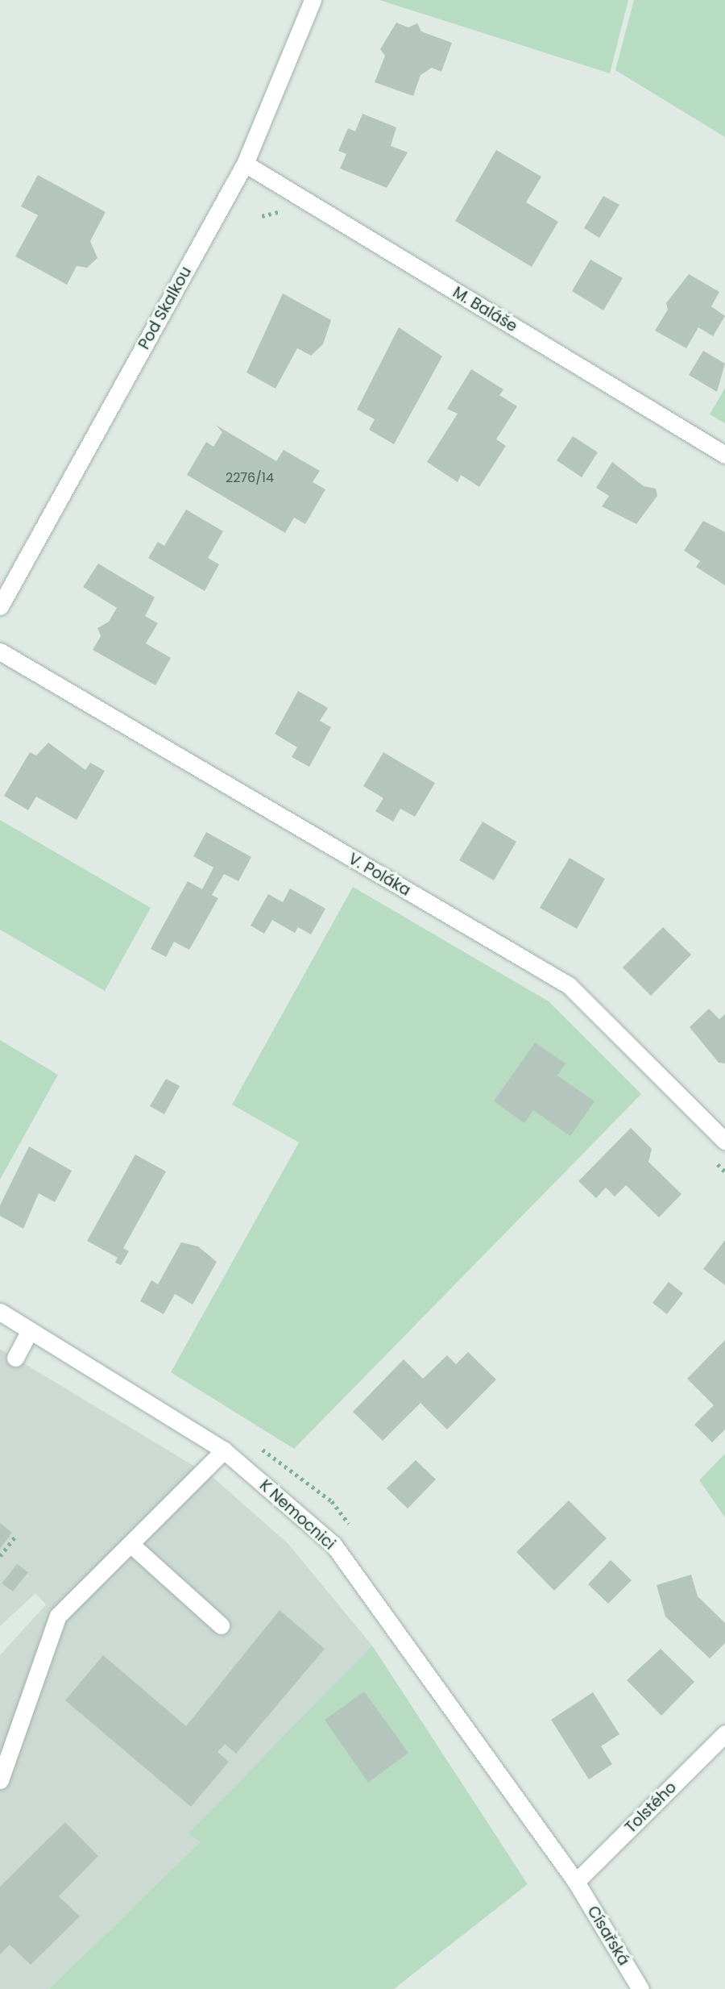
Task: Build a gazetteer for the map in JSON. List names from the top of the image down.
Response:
{
  "streets": {
    "street": [
      "Pod Skalkou",
      "M. Baláše",
      "V. Poláka",
      "K Nemocnici",
      "Tolstého",
      "Císařská"
    ]
  },
  "crossings": [
    ["Pod Skalkou", "M. Baláše"],
    ["K Nemocnici", "Tolstého"],
    ["K Nemocnici", "Císařská"],
    ["Tolstého", "Císařská"]
  ],
  "house_numbers": ["2276/14"]
}
